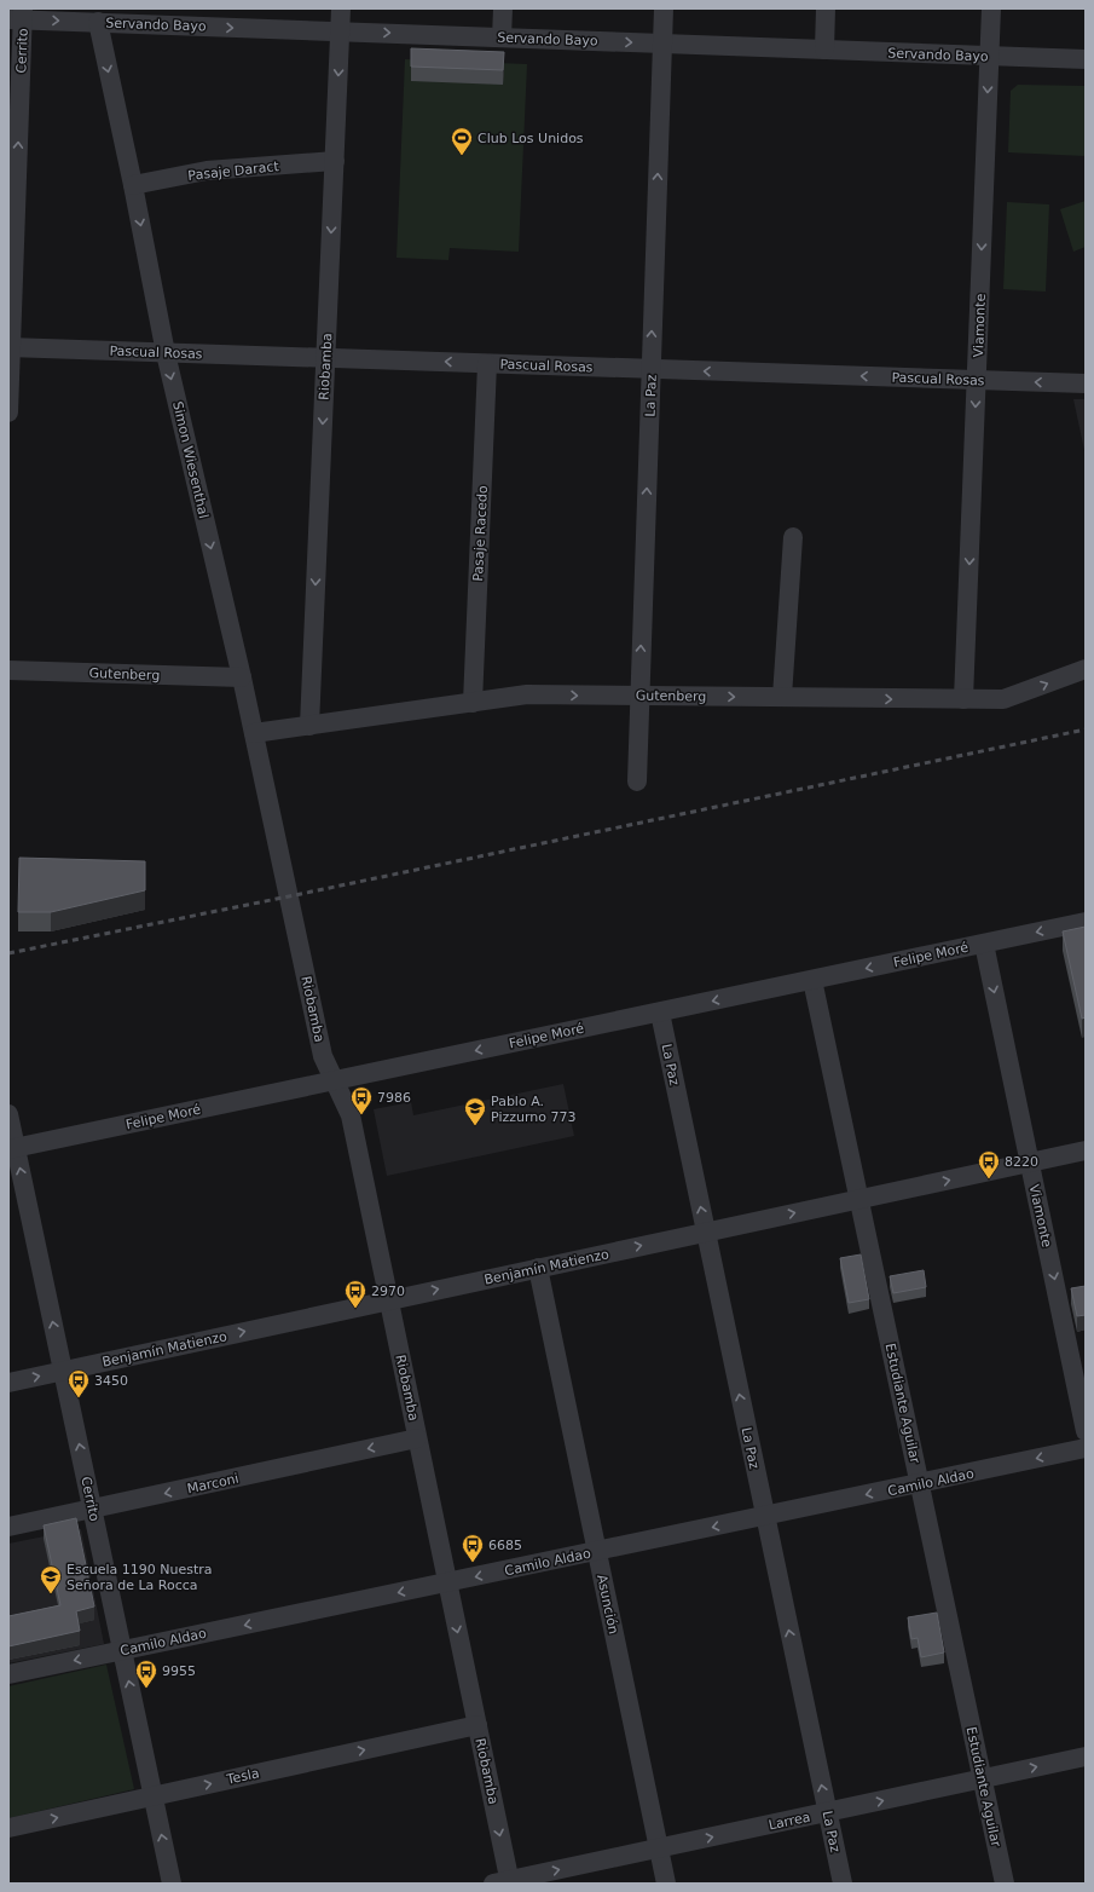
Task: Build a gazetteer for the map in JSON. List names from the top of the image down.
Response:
{
  "streets": {
    "street": [
      "Servando Bayo",
      "Cerrito",
      "Pasaje Daract",
      "Viamonte",
      "Pascual Rosas",
      "Riobamba",
      "La Paz",
      "Simon Wiesenthal",
      "Pasaje Racedo",
      "Gutenberg",
      "Felipe Moré",
      "Benjamín Matienzo",
      "Estudiante Aguilar",
      "Camilo Aldao",
      "Marconi",
      "Asunción",
      "Tesla",
      "Larrea"
    ]
  },
  "crossings": [
    ["Servando Bayo", "Cerrito"],
    ["Servando Bayo", "Viamonte"],
    ["Servando Bayo", "Riobamba"],
    ["Servando Bayo", "La Paz"],
    ["Servando Bayo", "Simon Wiesenthal"],
    ["Cerrito", "Pascual Rosas"],
    ["Cerrito", "Felipe Moré"],
    ["Cerrito", "Benjamín Matienzo"],
    ["Cerrito", "Camilo Aldao"],
    ["Cerrito", "Marconi"],
    ["Cerrito", "Tesla"],
    ["Pasaje Daract", "Riobamba"],
    ["Pasaje Daract", "Simon Wiesenthal"],
    ["Viamonte", "Pascual Rosas"],
    ["Viamonte", "Gutenberg"],
    ["Viamonte", "Felipe Moré"],
    ["Viamonte", "Benjamín Matienzo"],
    ["Pascual Rosas", "Riobamba"],
    ["Pascual Rosas", "La Paz"],
    ["Pascual Rosas", "Simon Wiesenthal"],
    ["Pascual Rosas", "Pasaje Racedo"],
    ["Riobamba", "Simon Wiesenthal"],
    ["Riobamba", "Gutenberg"],
    ["Riobamba", "Felipe Moré"],
    ["Riobamba", "Benjamín Matienzo"],
    ["Riobamba", "Camilo Aldao"],
    ["Riobamba", "Marconi"],
    ["Riobamba", "Tesla"],
    ["Riobamba", "Larrea"],
    ["La Paz", "Gutenberg"],
    ["La Paz", "Felipe Moré"],
    ["La Paz", "Benjamín Matienzo"],
    ["La Paz", "Camilo Aldao"],
    ["La Paz", "Larrea"],
    ["Simon Wiesenthal", "Gutenberg"],
    ["Pasaje Racedo", "Gutenberg"],
    ["Felipe Moré", "Estudiante Aguilar"],
    ["Benjamín Matienzo", "Estudiante Aguilar"],
    ["Benjamín Matienzo", "Asunción"],
    ["Estudiante Aguilar", "Camilo Aldao"],
    ["Estudiante Aguilar", "Larrea"],
    ["Camilo Aldao", "Asunción"],
    ["Asunción", "Larrea"]
  ],
  "one_way": [
    "Servando Bayo",
    "Cerrito",
    "Viamonte",
    "Pascual Rosas",
    "Riobamba",
    "La Paz",
    "Simon Wiesenthal",
    "Gutenberg",
    "Felipe Moré",
    "Benjamín Matienzo",
    "Camilo Aldao",
    "Marconi",
    "Tesla",
    "Larrea"
  ],
  "places": {
    "sports": ["Club Los Unidos"],
    "bus stop": [
      "7986",
      "8220",
      "2970",
      "3450",
      "6685",
      "9955"
    ],
    "school or university": ["Pablo A. Pizzurno 773", "Escuela 1190 Nuestra Señora de La Rocca"]
  }
}
